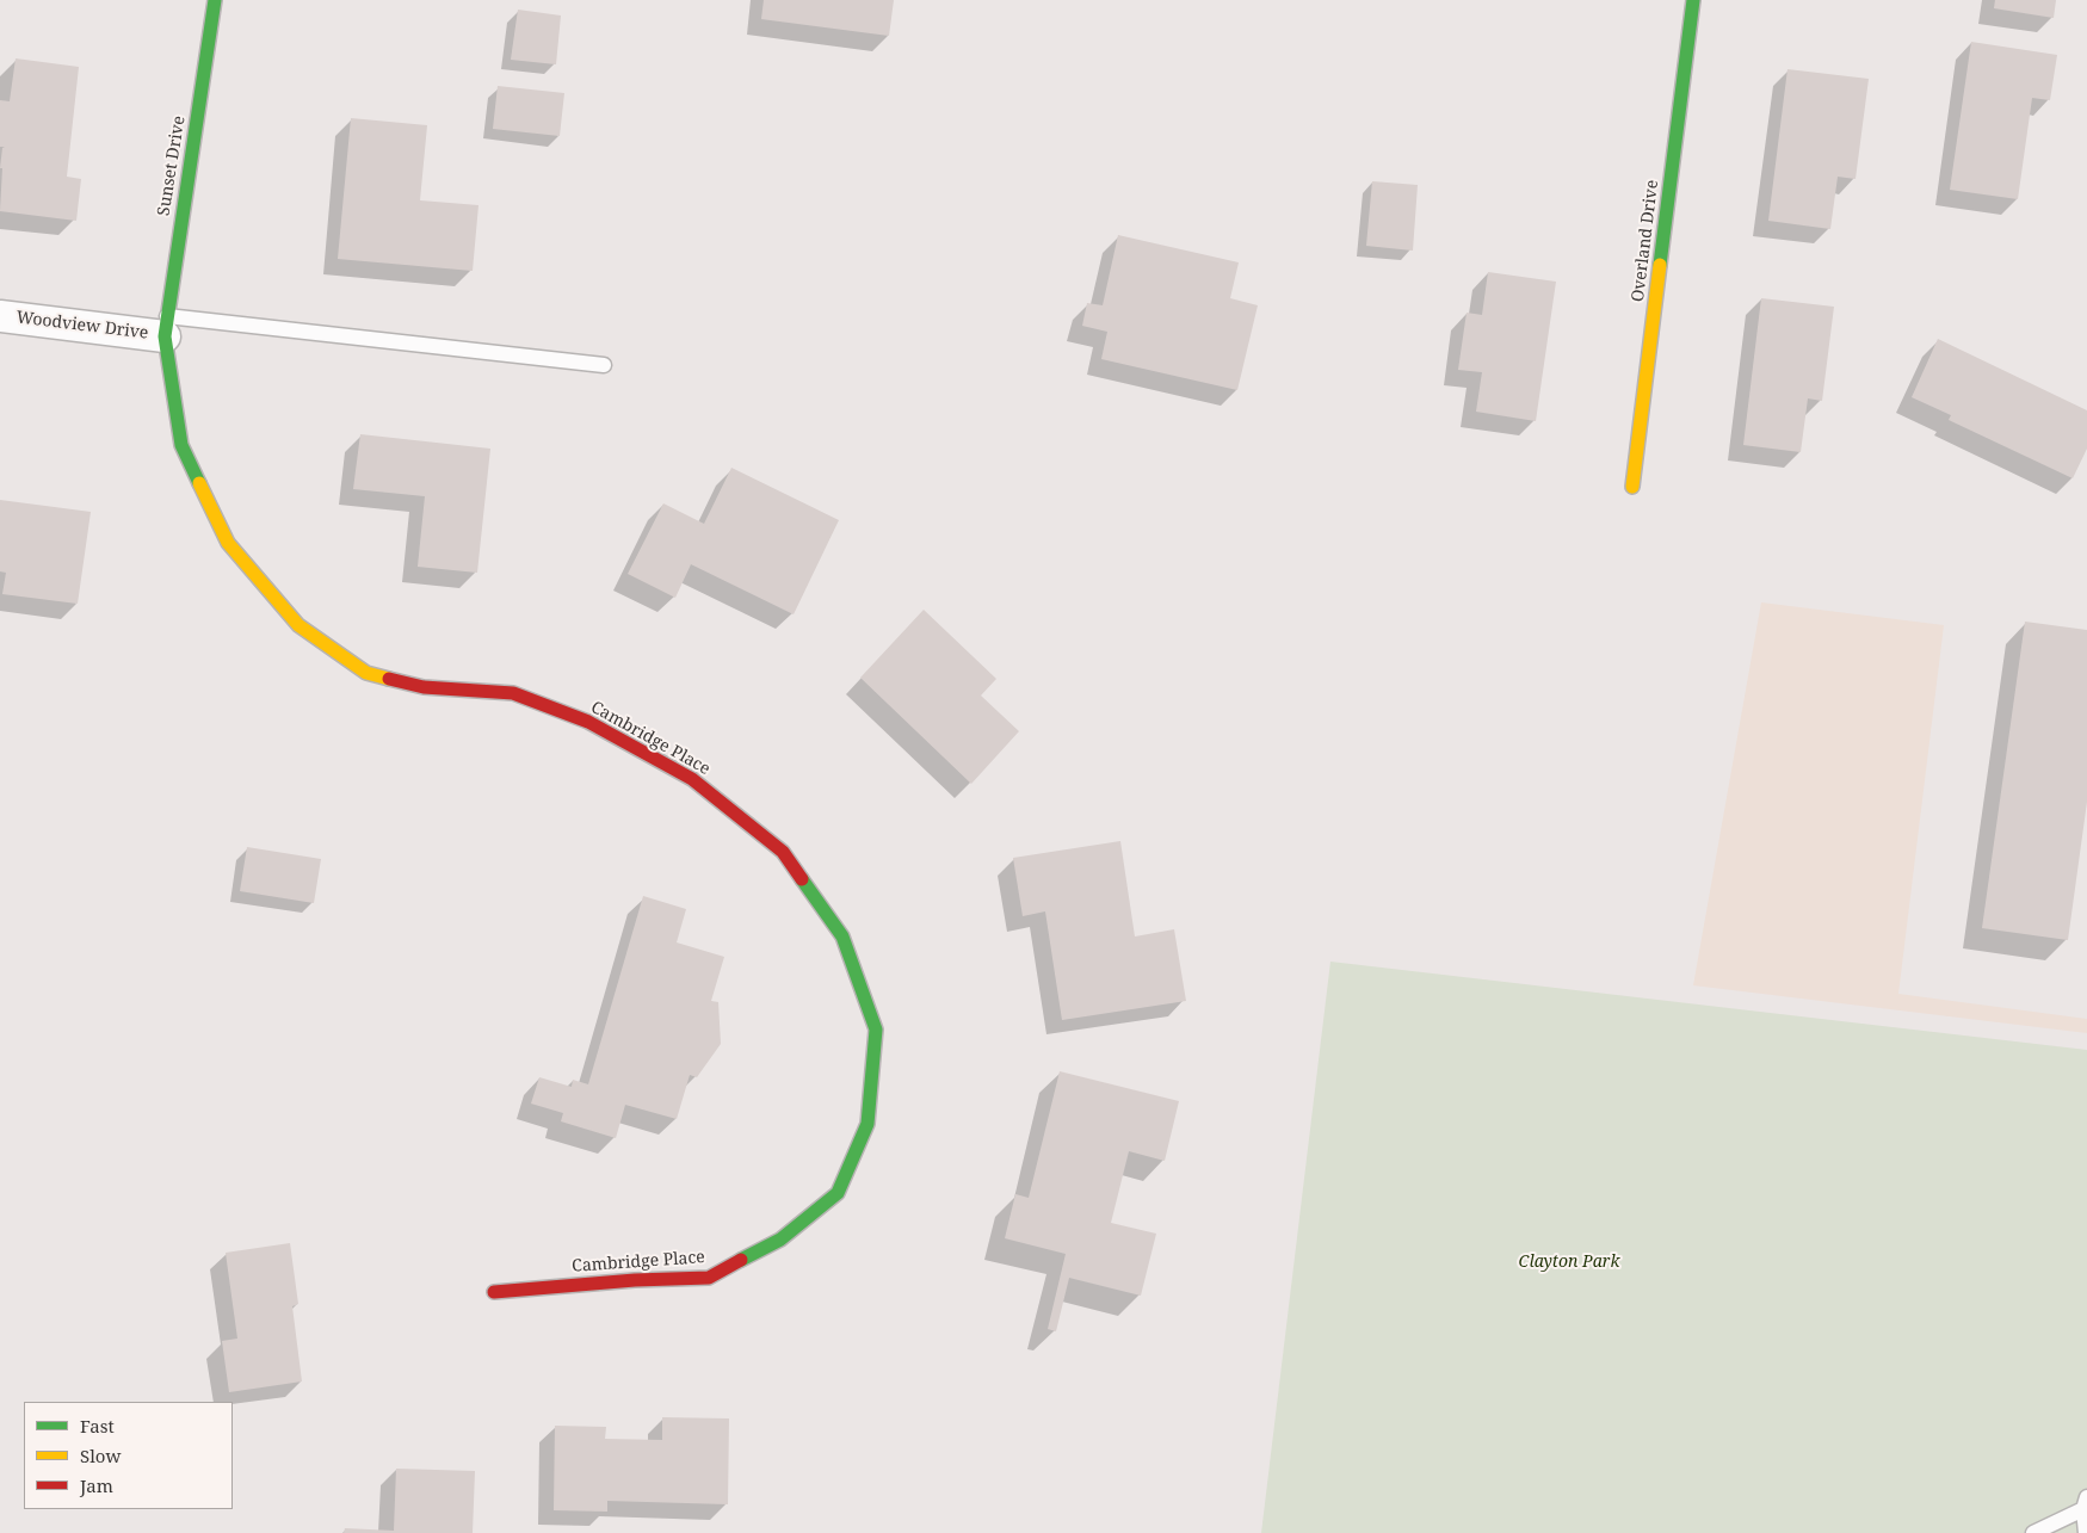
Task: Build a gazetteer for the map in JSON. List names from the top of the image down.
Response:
{
  "streets": {
    "street": [
      "Sunset Drive",
      "Overland Drive",
      "Woodview Drive",
      "Cambridge Place"
    ]
  },
  "crossings": [
    ["Sunset Drive", "Woodview Drive"],
    ["Sunset Drive", "Cambridge Place"],
    ["Woodview Drive", "Cambridge Place"]
  ],
  "parks": ["Clayton Park"],
  "legend": ["Fast", "Slow", "Jam"]
}
